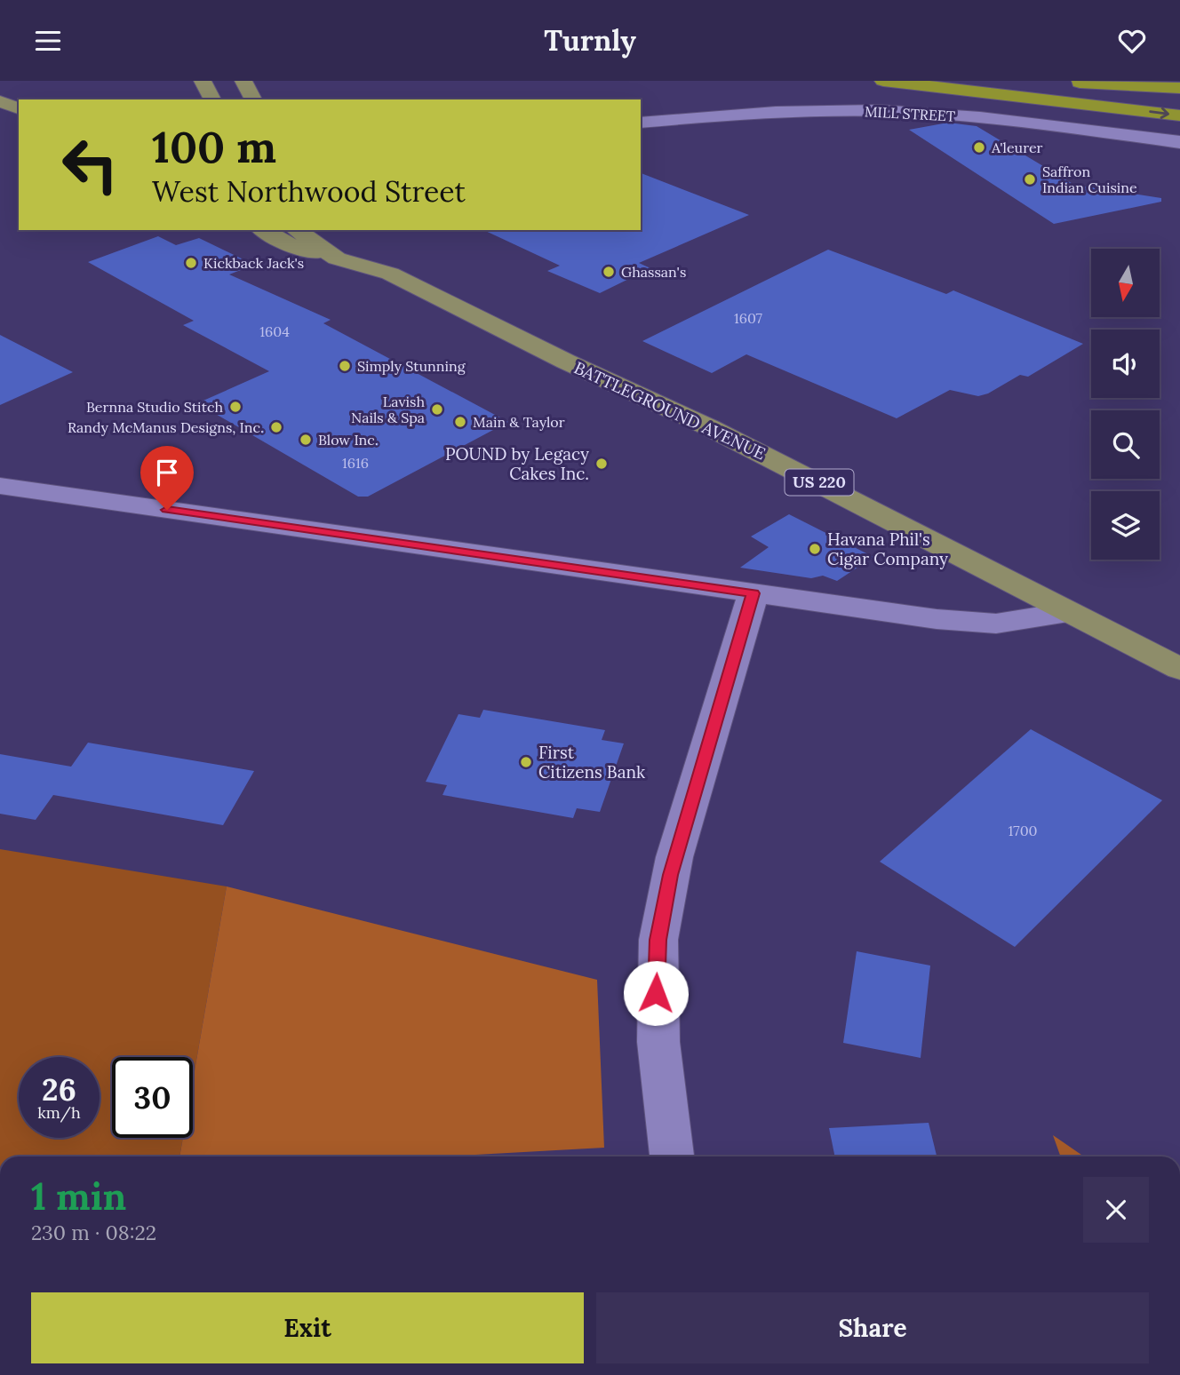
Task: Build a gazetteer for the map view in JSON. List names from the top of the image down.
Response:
{
  "streets": {
    "main road": ["BATTLEGROUND AVENUE", "US 220"],
    "street": ["MILL STREET"]
  },
  "crossings": [
    ["BATTLEGROUND AVENUE", "US 220"]
  ],
  "places": [
    "A'leurer",
    "Saffron Indian Cuisine",
    "Kickback Jack's",
    "Ghassan's",
    "Simply Stunning",
    "Bernna Studio Stitch",
    "Lavish Nails & Spa",
    "Main & Taylor",
    "Randy McManus Designs, Inc.",
    "Blow Inc.",
    "POUND by Legacy Cakes Inc.",
    "Havana Phil's Cigar Company",
    "First Citizens Bank"
  ],
  "house_numbers": [
    "1607",
    "1604",
    "1616",
    "1700"
  ],
  "north": "bottom",
  "page": {
    "header": "Turnly",
    "turn": ["100 m", "West Northwood Street"],
    "speed": "26 km/h",
    "limit": "30",
    "heading": ["1 min", "230 m · 08:22"],
    "buttons": ["Exit", "Share"]
  }
}
